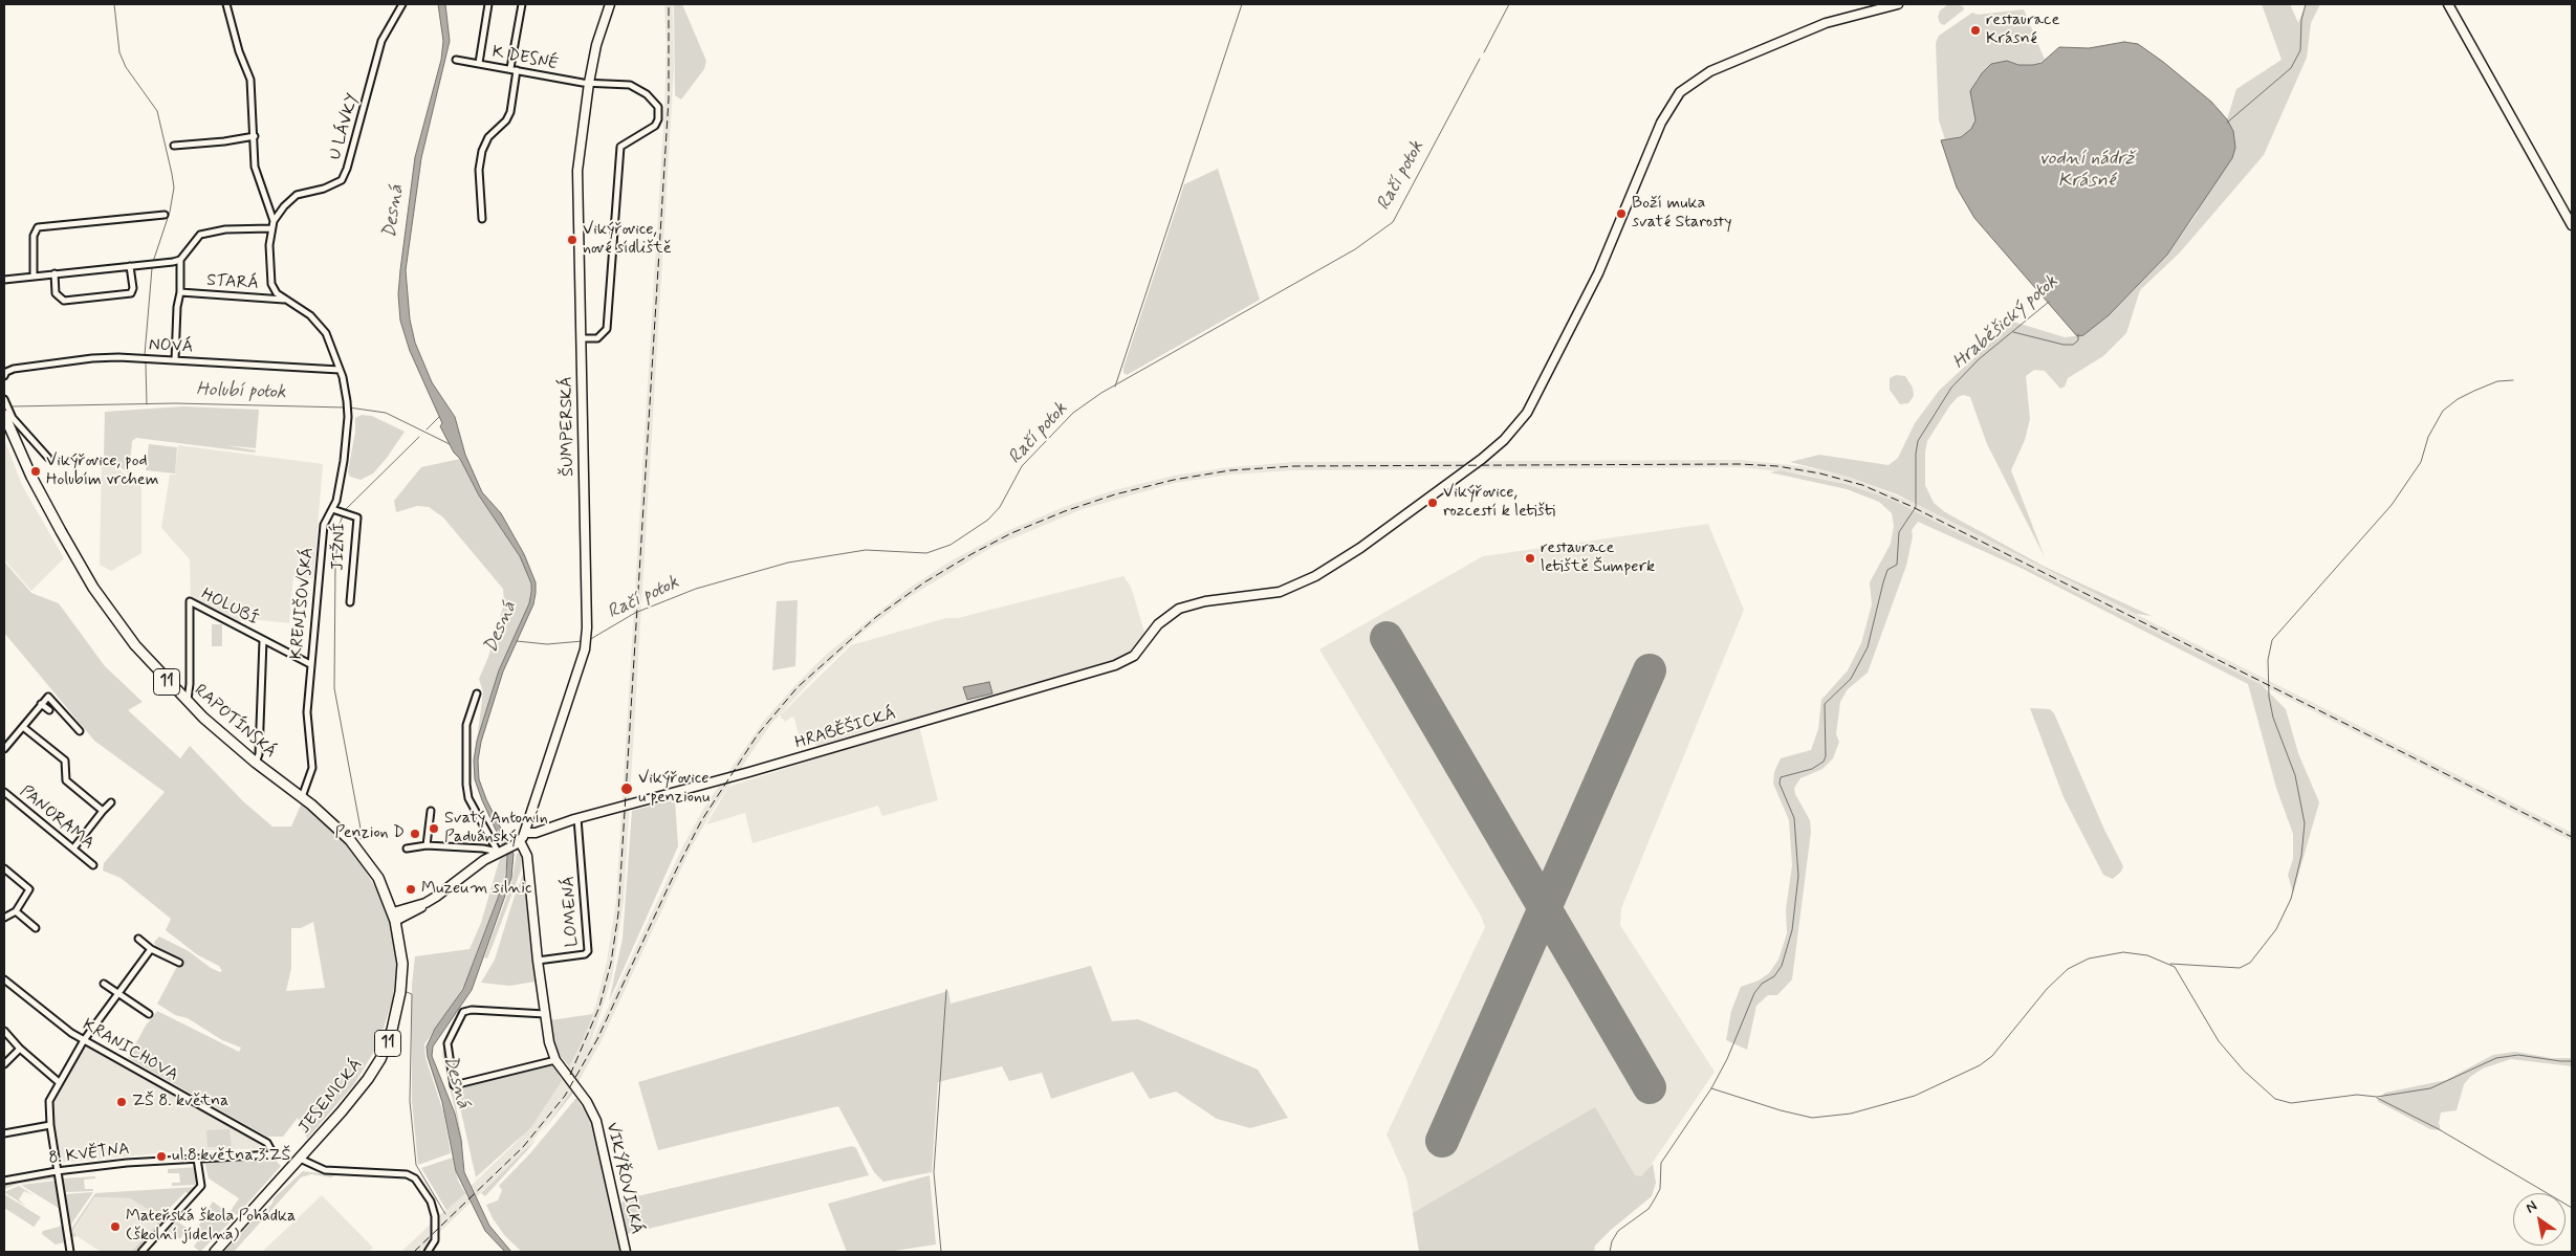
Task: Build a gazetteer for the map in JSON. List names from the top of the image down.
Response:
{
  "streets": {
    "main road": ["11", "RAPOTÍNSKÁ", "JESENICKÁ"],
    "street": [
      "K DESNÉ",
      "U LÁVKY",
      "STARÁ",
      "NOVÁ",
      "ŠUMPERSKÁ",
      "JIŽNÍ",
      "KRENIŠOVSKÁ",
      "HOLUBÍ",
      "HRABĚŠICKÁ",
      "PANORAMA",
      "LOMENÁ",
      "KRANICHOVA",
      "8. KVĚTNA",
      "VIKÝŘOVICKÁ"
    ]
  },
  "crossings": [
    ["K DESNÉ", "ŠUMPERSKÁ"],
    ["STARÁ", "KRENIŠOVSKÁ"],
    ["NOVÁ", "KRENIŠOVSKÁ"],
    ["ŠUMPERSKÁ", "HRABĚŠICKÁ"],
    ["ŠUMPERSKÁ", "VIKÝŘOVICKÁ"],
    ["JIŽNÍ", "KRENIŠOVSKÁ"],
    ["KRENIŠOVSKÁ", "RAPOTÍNSKÁ"],
    ["HOLUBÍ", "RAPOTÍNSKÁ"],
    ["RAPOTÍNSKÁ", "JESENICKÁ"],
    ["HRABĚŠICKÁ", "LOMENÁ"],
    ["LOMENÁ", "VIKÝŘOVICKÁ"],
    ["KRANICHOVA", "8. KVĚTNA"]
  ],
  "water": [
    "vodní nádrž Krásné",
    "Račí potok",
    "Desná",
    "Hraběšický potok",
    "Holubí potok"
  ],
  "places": [
    "restaurace Krásné",
    "Boží muka svaté Starosty",
    "Vikýřovice, nové sídliště",
    "Vikýřovice, pod Holubím vrchem",
    "Vikýřovice, rozcestí k letišti",
    "restaurace letiště Šumperk",
    "Vikýřovice u penzionu",
    "Svatý Antonín Paduánský",
    "Penzion D",
    "Muzeum silnic",
    "ZŠ 8. května",
    "ul.8.května 3.ZŠ",
    "Mateřská škola Pohádka (školní jídelna)"
  ],
  "north": "top left"
}
